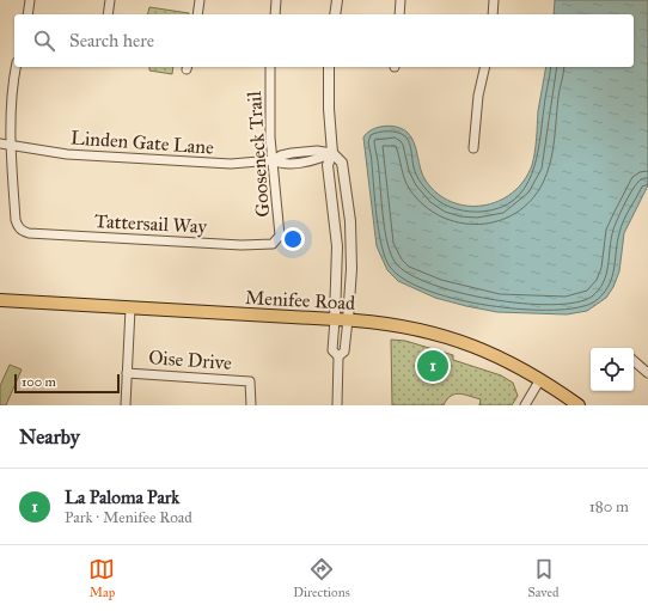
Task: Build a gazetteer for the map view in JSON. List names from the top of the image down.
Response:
{
  "streets": {
    "main road": ["Menifee Road"],
    "street": [
      "Linden Gate Lane",
      "Gooseneck Trail",
      "Tattersail Way",
      "Oise Drive"
    ]
  },
  "crossings": [
    ["Linden Gate Lane", "Gooseneck Trail"],
    ["Linden Gate Lane", "Tattersail Way"],
    ["Gooseneck Trail", "Tattersail Way"]
  ],
  "scale_bar": "100 m",
  "page": {
    "search": "Search here",
    "pins": "1",
    "scale": "100 m",
    "heading": "Nearby",
    "list": [
      {
        "mark": "1",
        "name": "La Paloma Park",
        "note": "Park · Menifee Road",
        "value": "180 m"
      }
    ],
    "nav": ["Map", "Directions", "Saved"]
  }
}
